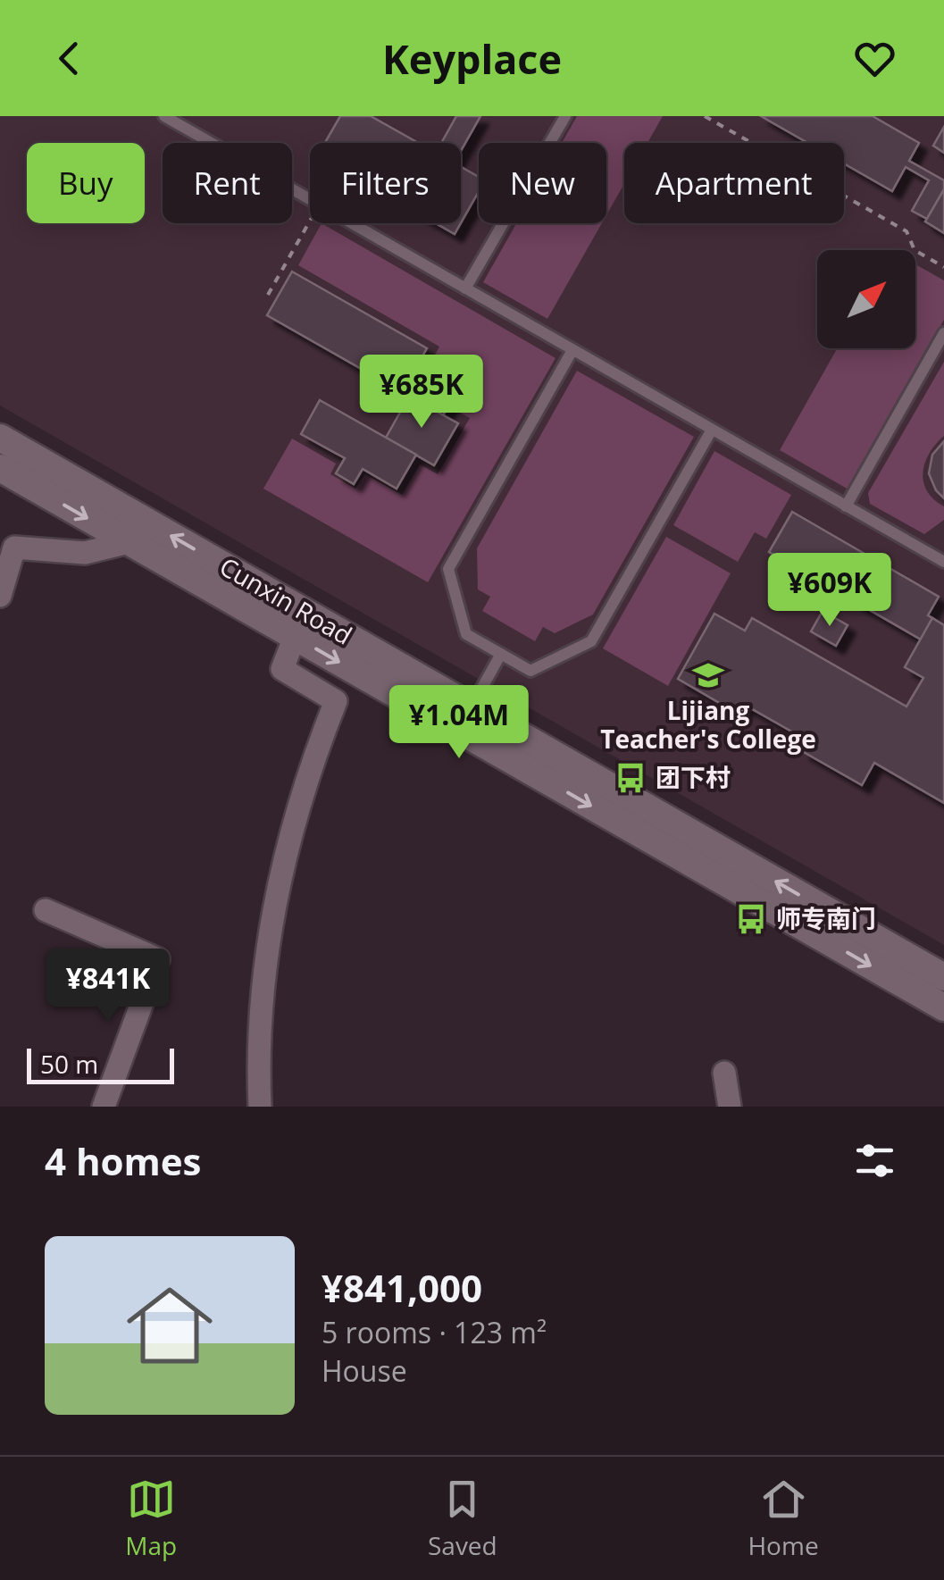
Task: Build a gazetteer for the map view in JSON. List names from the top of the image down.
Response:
{
  "streets": {
    "street": ["Cunxin Road"]
  },
  "places": {
    "school or university": ["Lijiang Teacher's College"],
    "bus stop": ["团下村", "师专南门"]
  },
  "scale_bar": "50 m",
  "north": "top right",
  "page": {
    "header": "Keyplace",
    "chip": [
      "Buy",
      "Rent",
      "Filters",
      "New",
      "Apartment"
    ],
    "price": [
      "¥685K",
      "¥609K",
      "¥1.04M",
      "¥841K"
    ],
    "scale": "50 m",
    "heading": "4 homes",
    "list": [
      {
        "name": "¥841,000",
        "note": "5 rooms · 123 m² · House"
      }
    ],
    "tabs": ["Map", "Saved", "Home"]
  }
}
